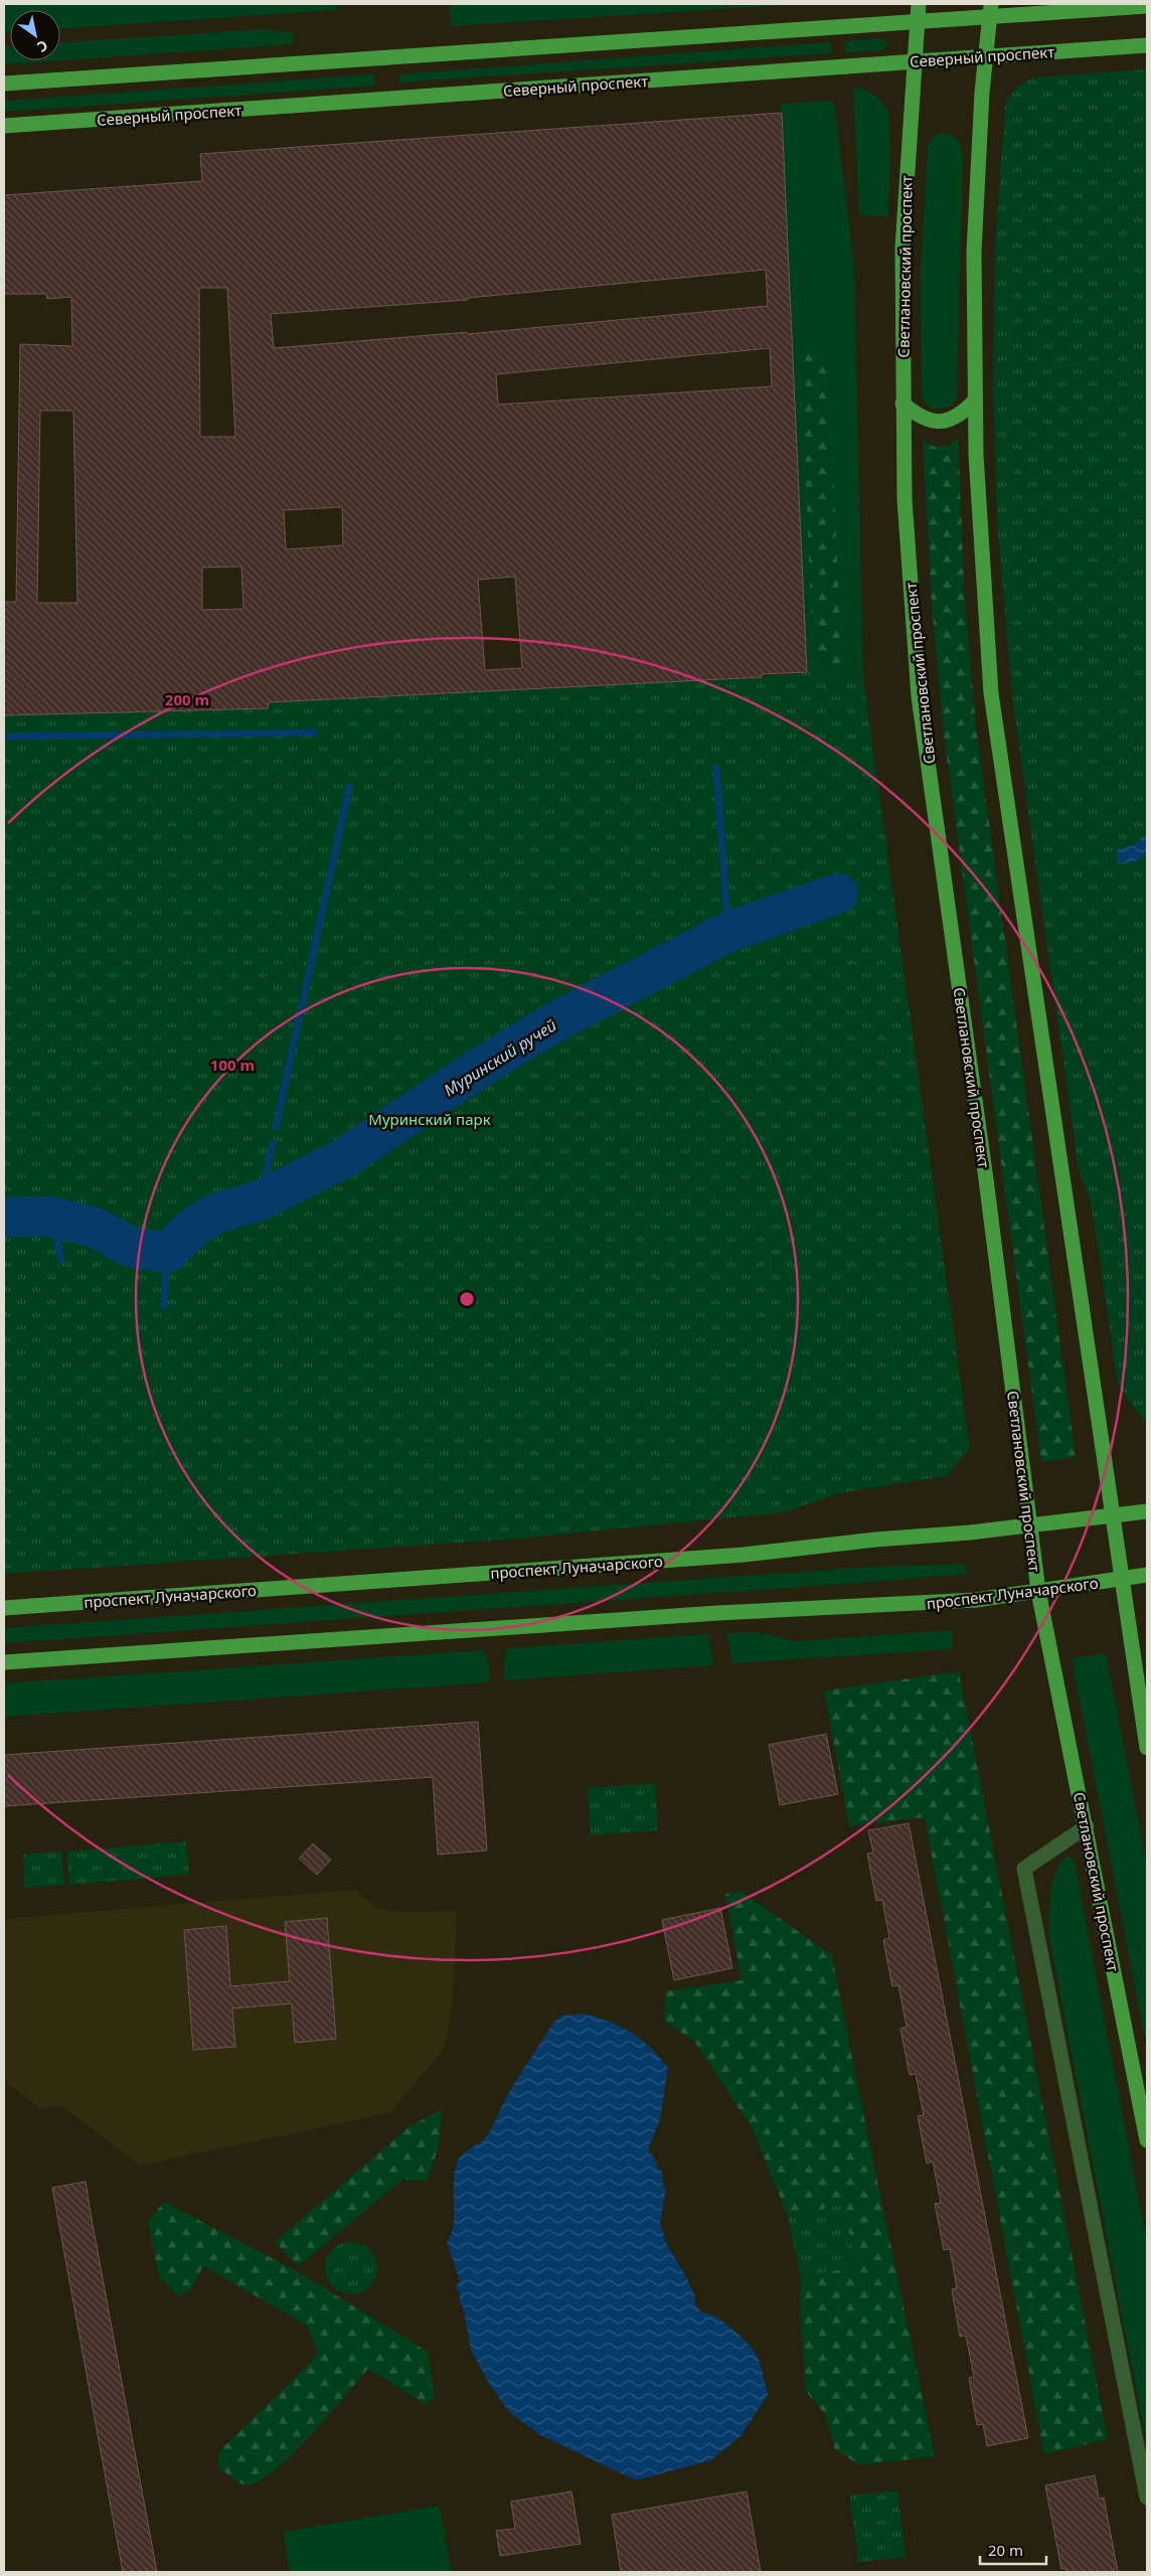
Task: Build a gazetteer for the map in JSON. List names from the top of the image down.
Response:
{
  "streets": {
    "main road": ["Северный проспект", "Светлановский проспект", "проспект Луначарского"]
  },
  "crossings": [
    ["Северный проспект", "Светлановский проспект"],
    ["Светлановский проспект", "проспект Луначарского"]
  ],
  "water": ["Муринский ручей"],
  "parks": ["Муринский парк"],
  "scale_bar": "20 m",
  "north": "bottom right",
  "rings": ["200 m", "100 m"]
}
